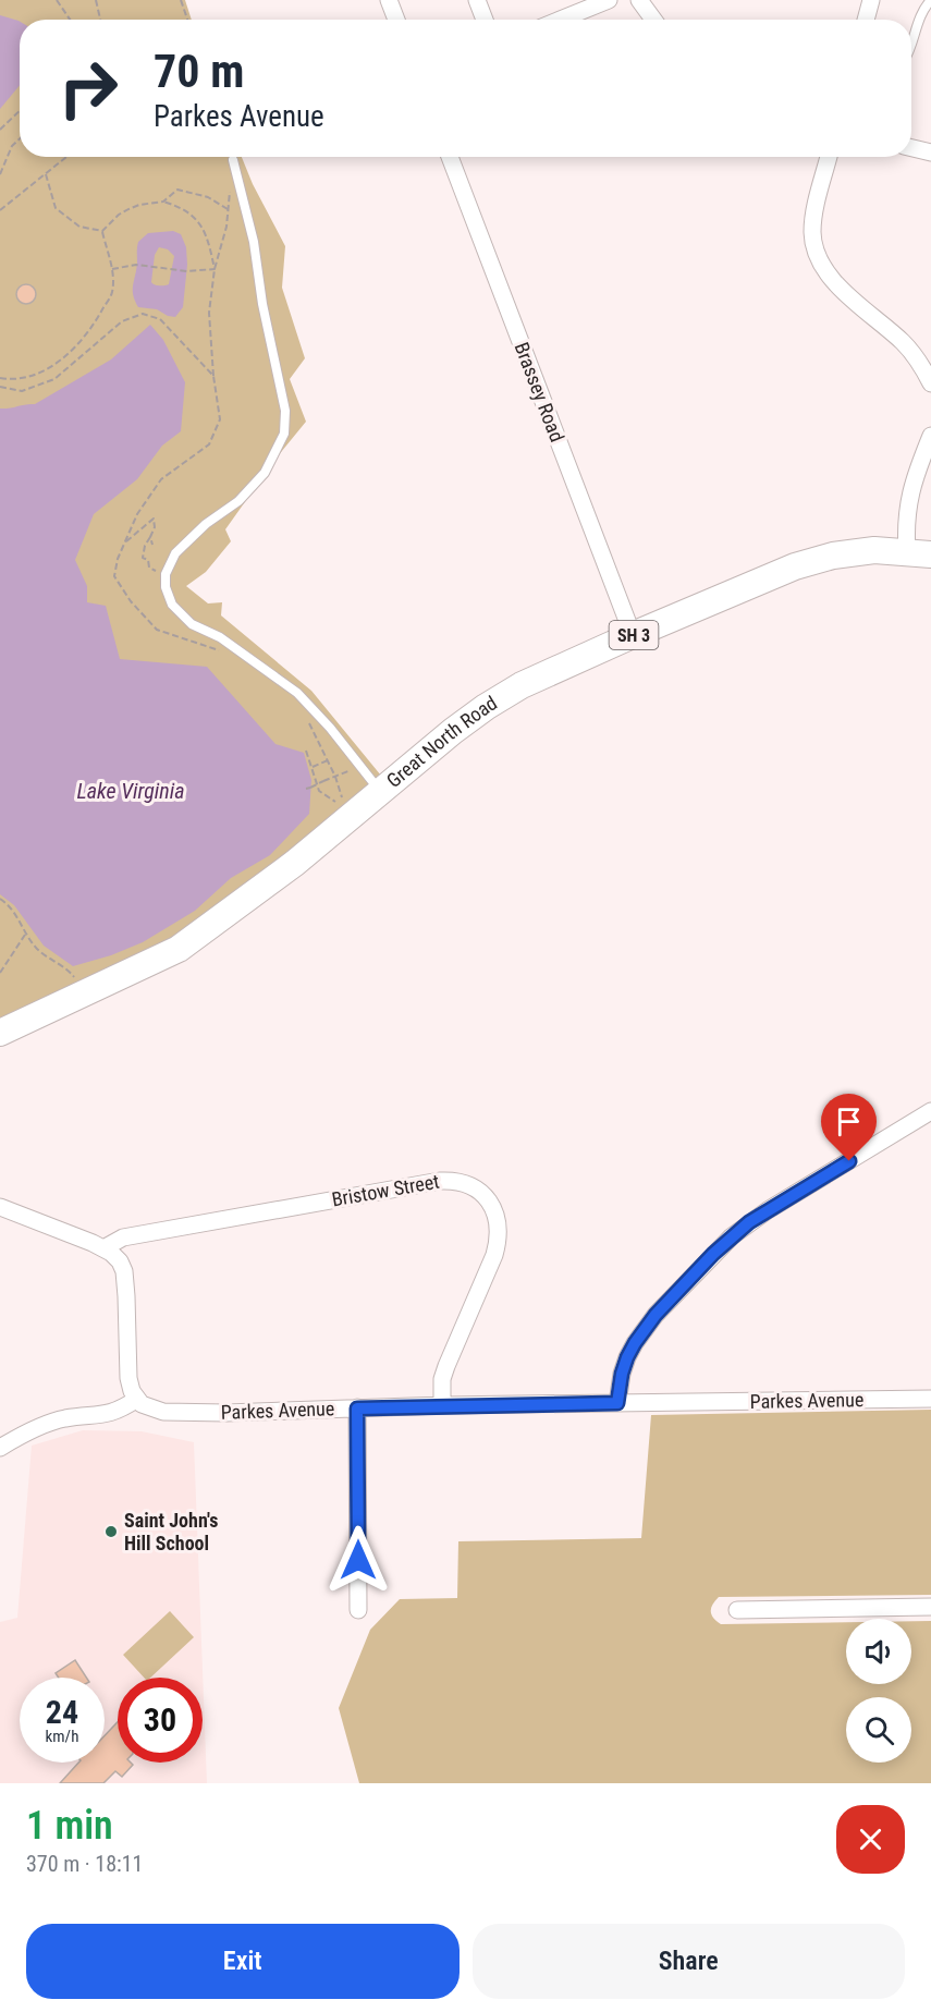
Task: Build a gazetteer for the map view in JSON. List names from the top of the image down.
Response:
{
  "streets": {
    "highway": ["SH 3", "Great North Road"],
    "street": ["Brassey Road", "Bristow Street", "Parkes Avenue"]
  },
  "crossings": [
    ["Brassey Road", "Great North Road"],
    ["Bristow Street", "Parkes Avenue"]
  ],
  "water": ["Lake Virginia"],
  "places": ["Saint John's Hill School"],
  "page": {
    "turn": ["70 m", "Parkes Avenue"],
    "speed": "24 km/h",
    "limit": "30",
    "heading": ["1 min", "370 m · 18:11"],
    "buttons": ["Exit", "Share"]
  }
}
